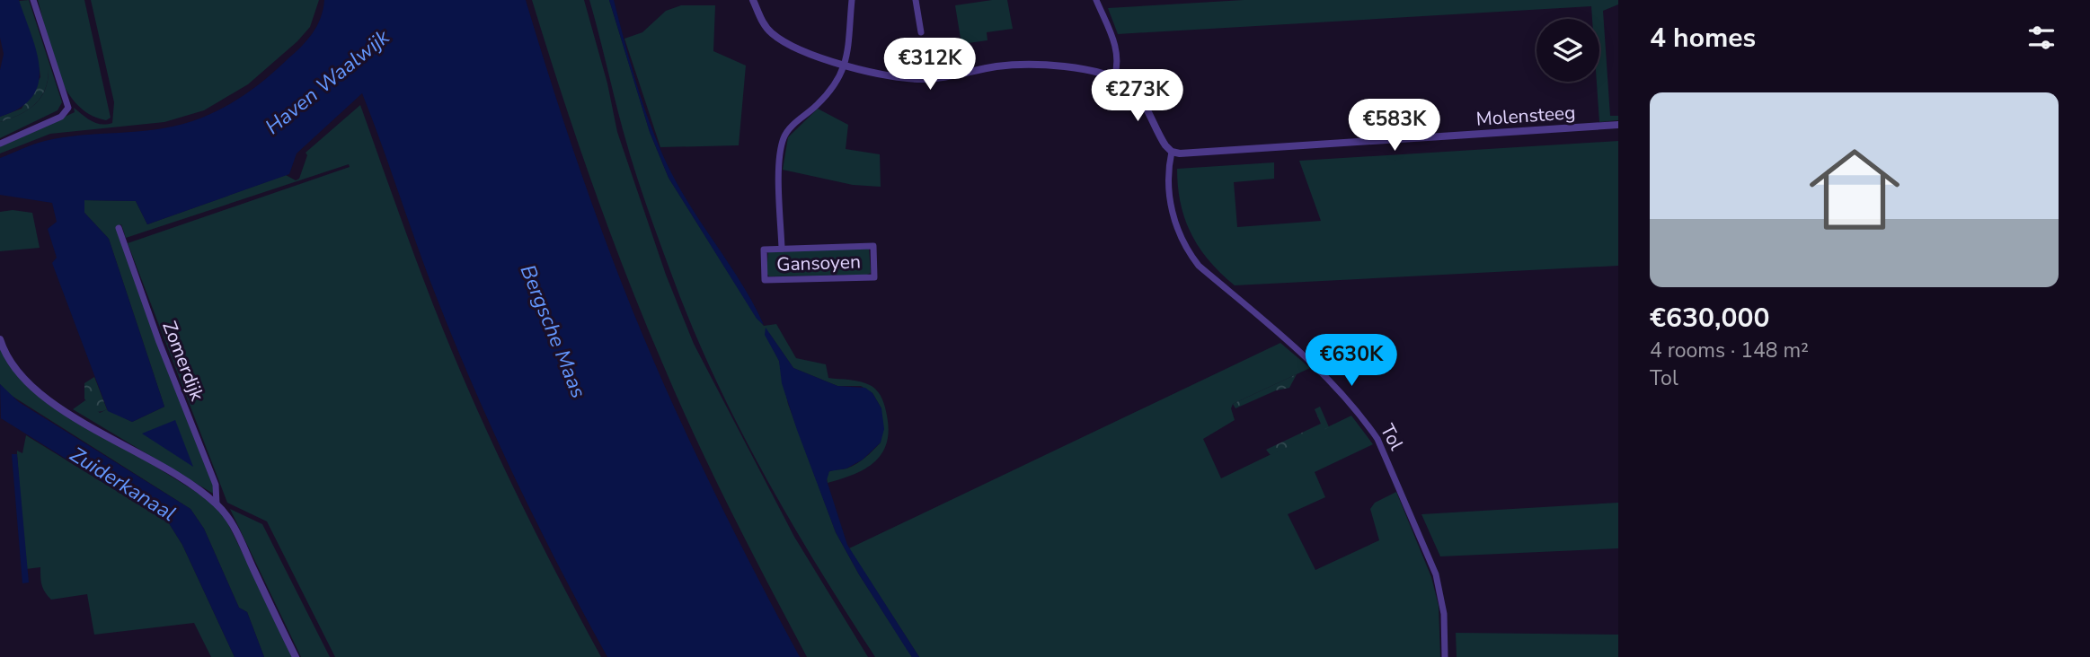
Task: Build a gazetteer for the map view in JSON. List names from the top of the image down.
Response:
{
  "streets": {
    "street": [
      "Molensteeg",
      "Gansoyen",
      "Zomerdijk",
      "Tol"
    ]
  },
  "crossings": [
    ["Molensteeg", "Tol"]
  ],
  "water": ["Haven Waalwijk", "Bergsche Maas", "Zuiderkanaal"],
  "page": {
    "heading": "4 homes",
    "price": [
      "€312K",
      "€273K",
      "€583K",
      "€630K"
    ],
    "list": [
      {
        "name": "€630,000",
        "note": "4 rooms · 148 m² · Tol"
      }
    ]
  }
}
